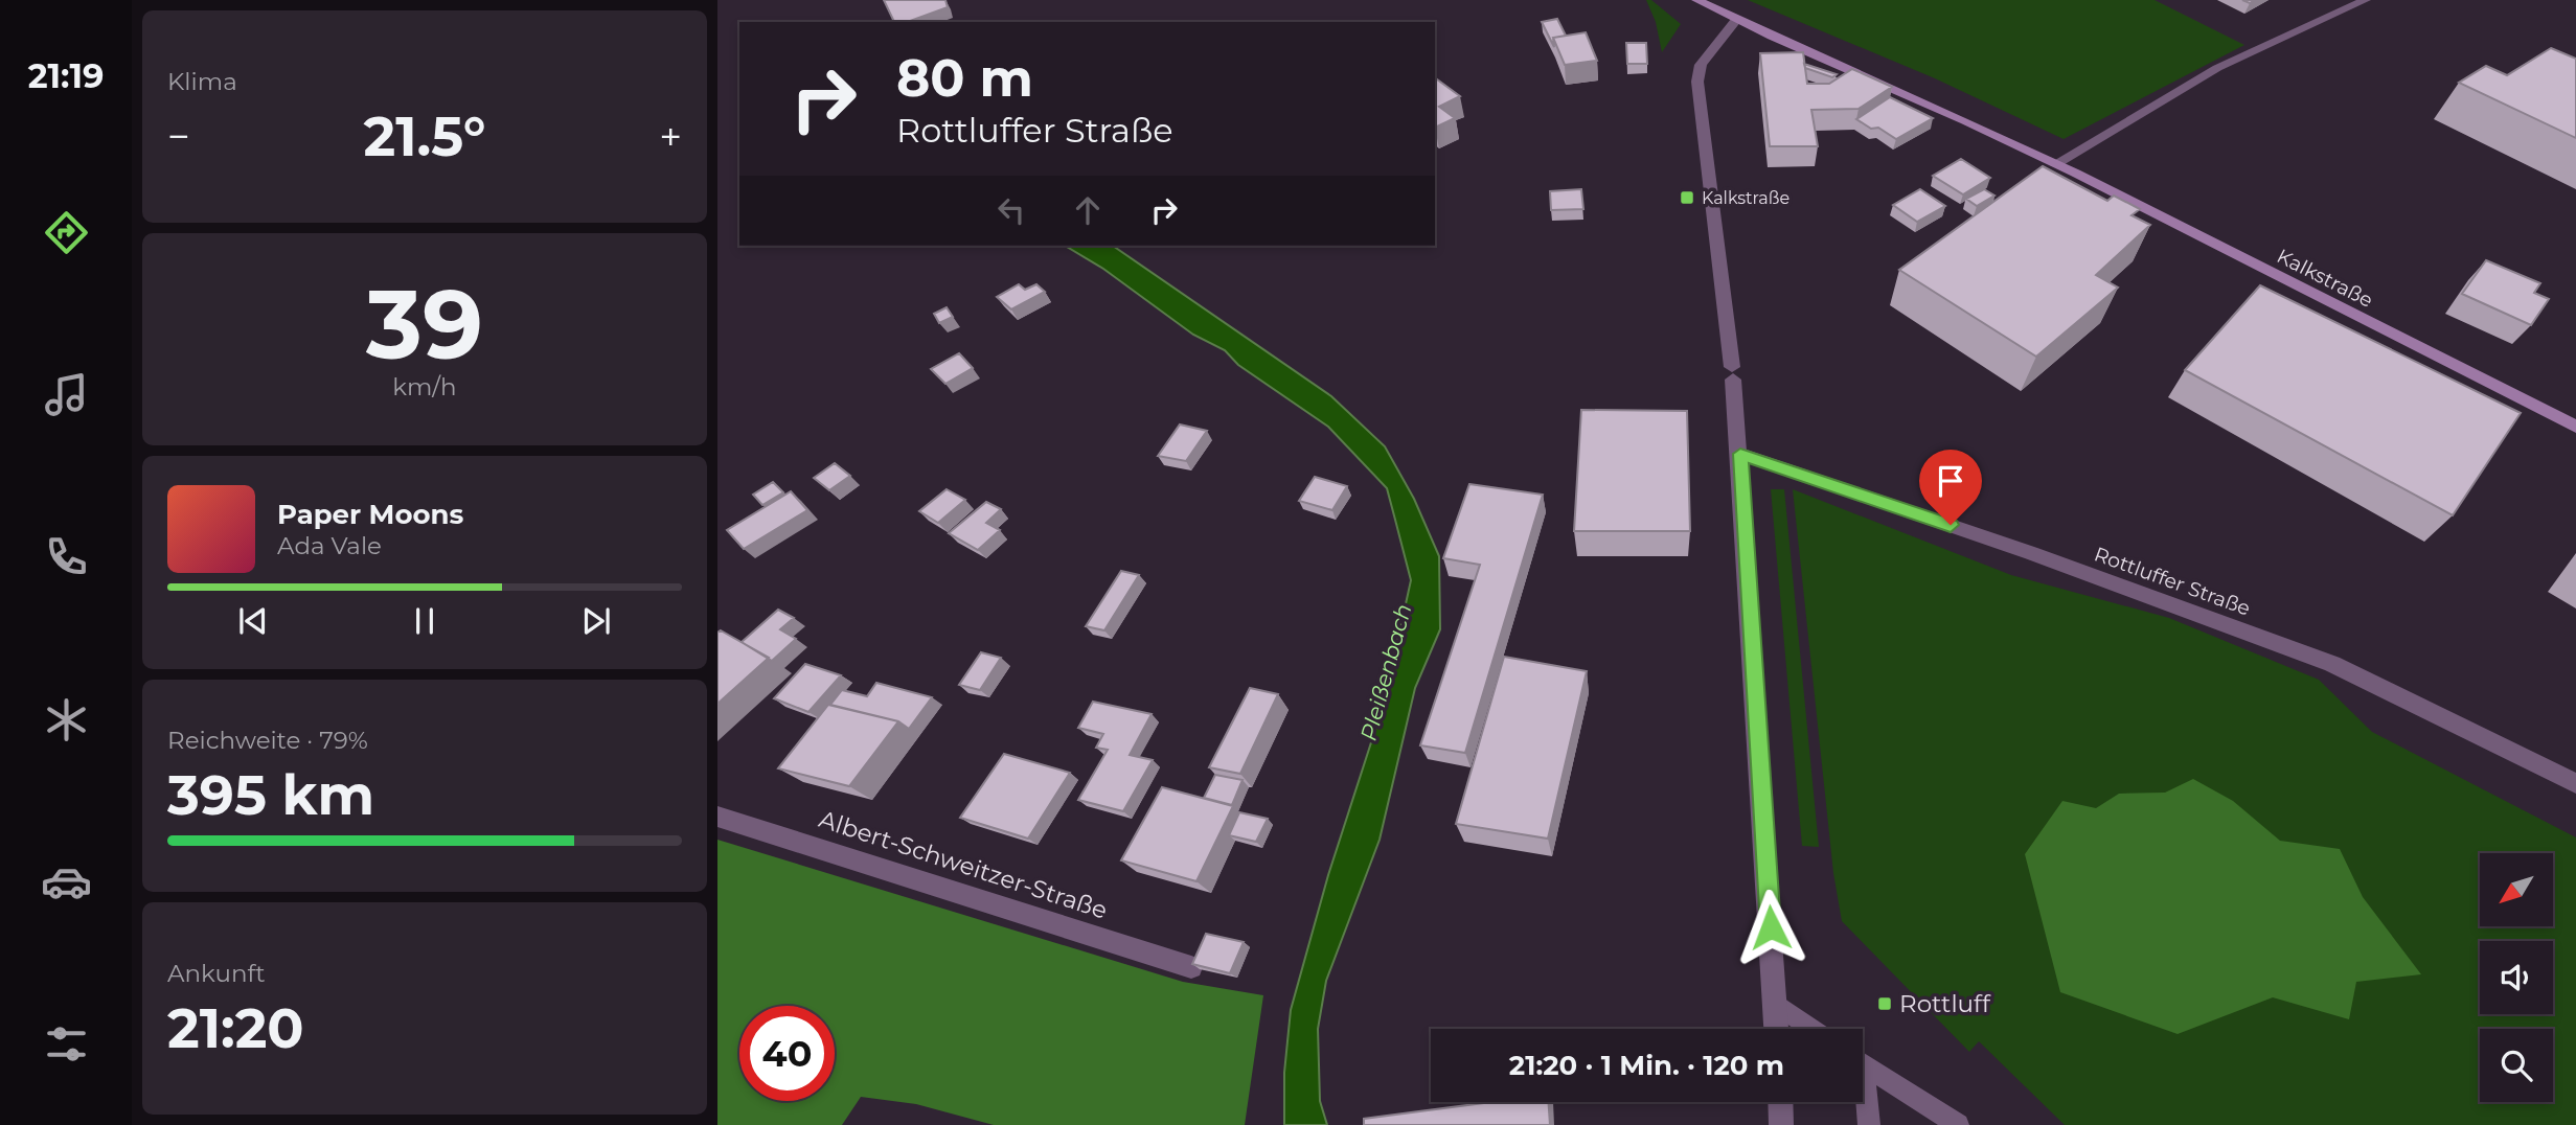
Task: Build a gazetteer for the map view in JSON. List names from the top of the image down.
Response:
{
  "streets": {
    "main road": ["Kalkstraße"],
    "street": ["Rottluffer Straße", "Albert-Schweitzer-Straße"]
  },
  "water": ["Pleißenbach"],
  "places": {
    "transit": ["Kalkstraße", "Rottluff"]
  },
  "north": "bottom left",
  "page": {
    "tabs": "21:19",
    "tile": [
      "Klima",
      ["39", "km/h"],
      ["Reichweite · 79%", "395 km"],
      ["Ankunft", "21:20"]
    ],
    "turn": ["80 m", "Rottluffer Straße"],
    "heat": ["−", "21.5°", "+"],
    "song": ["Paper Moons", "Ada Vale"],
    "limit": "40",
    "trip": "21:20 · 1 Min. · 120 m"
  }
}
